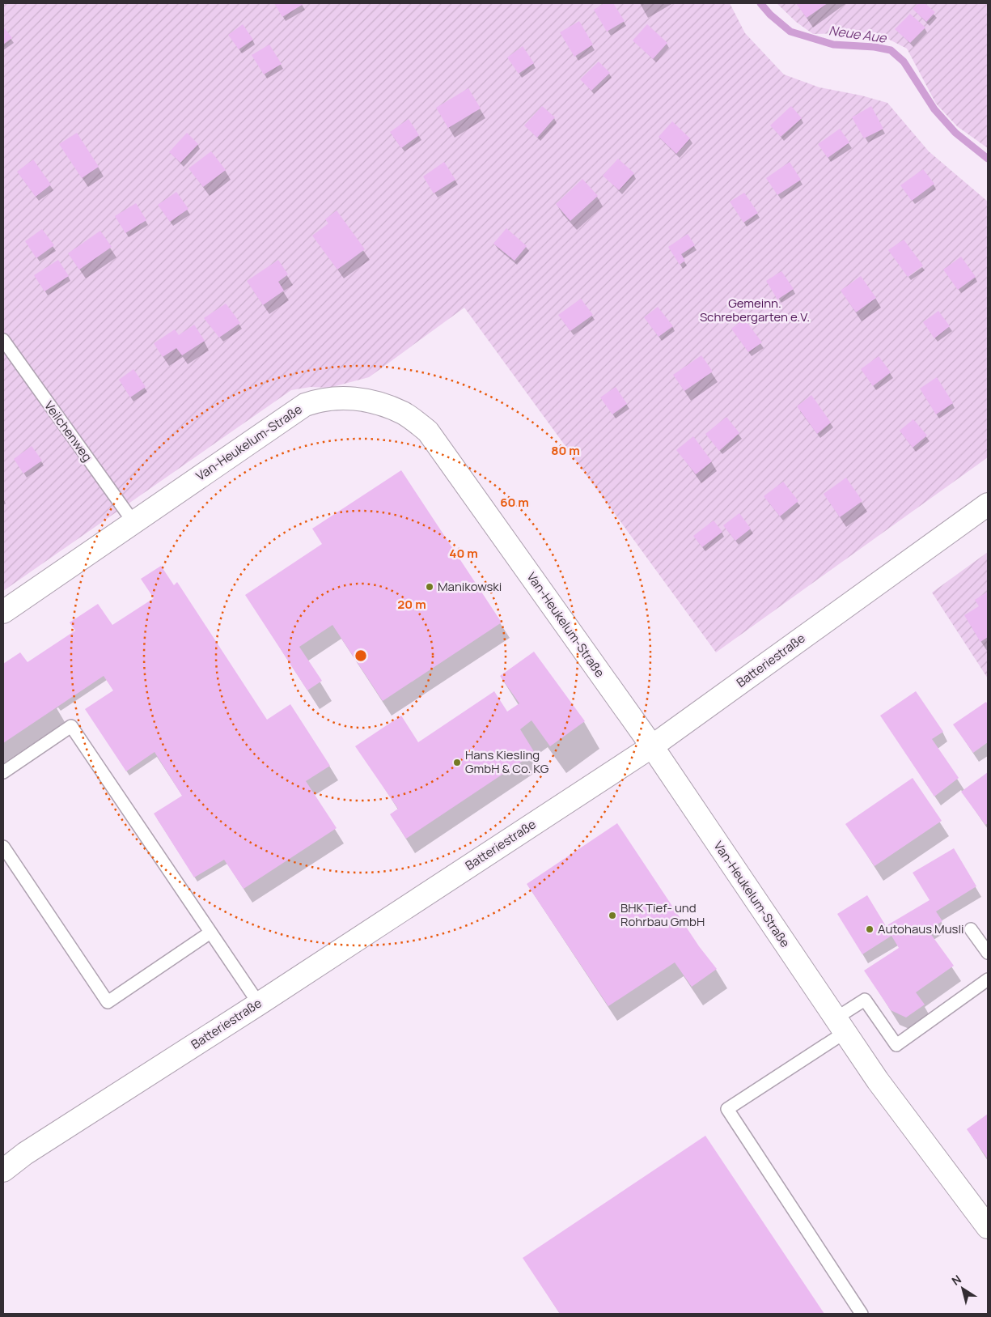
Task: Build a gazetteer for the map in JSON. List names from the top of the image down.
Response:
{
  "streets": {
    "street": ["Van-Heukelum-Straße", "Batteriestraße"],
    "lane": ["Veilchenweg"]
  },
  "crossings": [
    ["Veilchenweg", "Van-Heukelum-Straße"],
    ["Van-Heukelum-Straße", "Batteriestraße"]
  ],
  "water": ["Neue Aue"],
  "parks": ["Gemeinn. Schrebergarten e.V."],
  "places": [
    "Manikowski",
    "Hans Kiesling GmbH & Co. KG",
    "BHK Tief- und Rohrbau GmbH",
    "Autohaus Musli"
  ],
  "north": "top left",
  "rings": [
    "80 m",
    "60 m",
    "40 m",
    "20 m"
  ]
}
